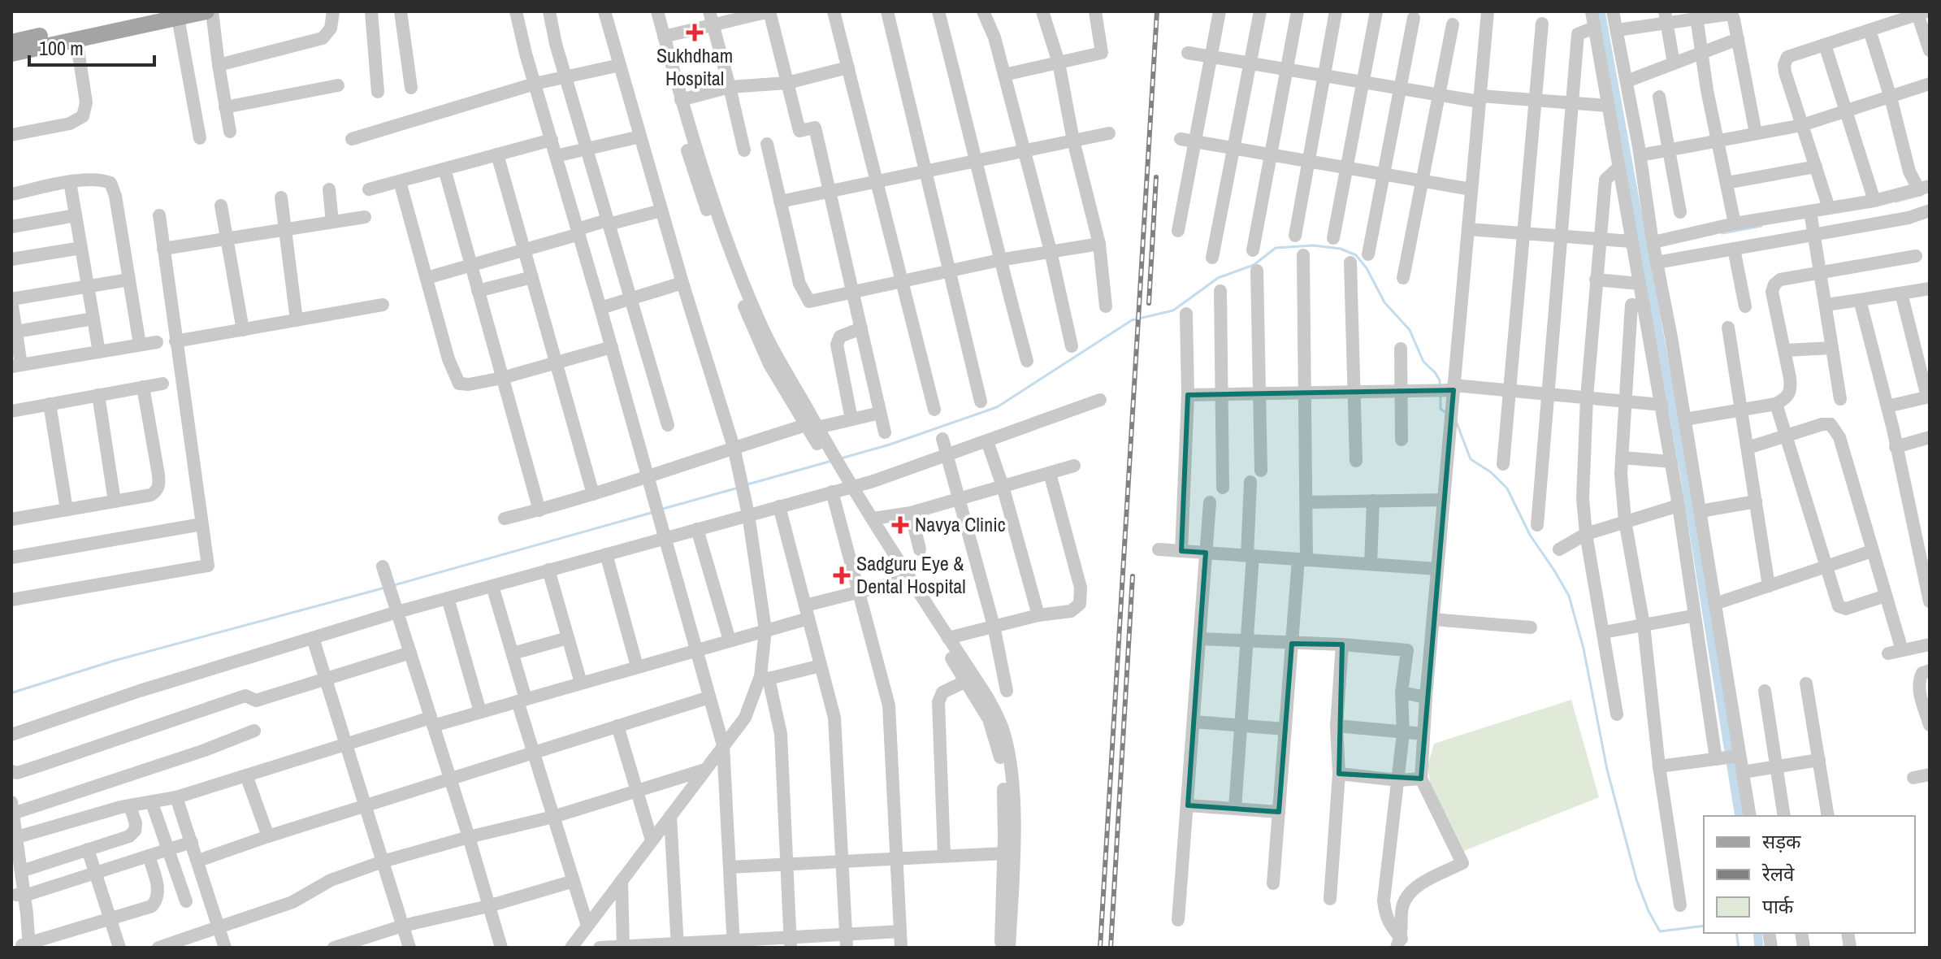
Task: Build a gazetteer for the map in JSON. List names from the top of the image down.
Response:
{
  "places": {
    "health": ["Sukhdham Hospital", "Navya Clinic", "Sadguru Eye & Dental Hospital"]
  },
  "legend": ["सड़क", "रेलवे", "पार्क"],
  "scale_bar": "100 m"
}
